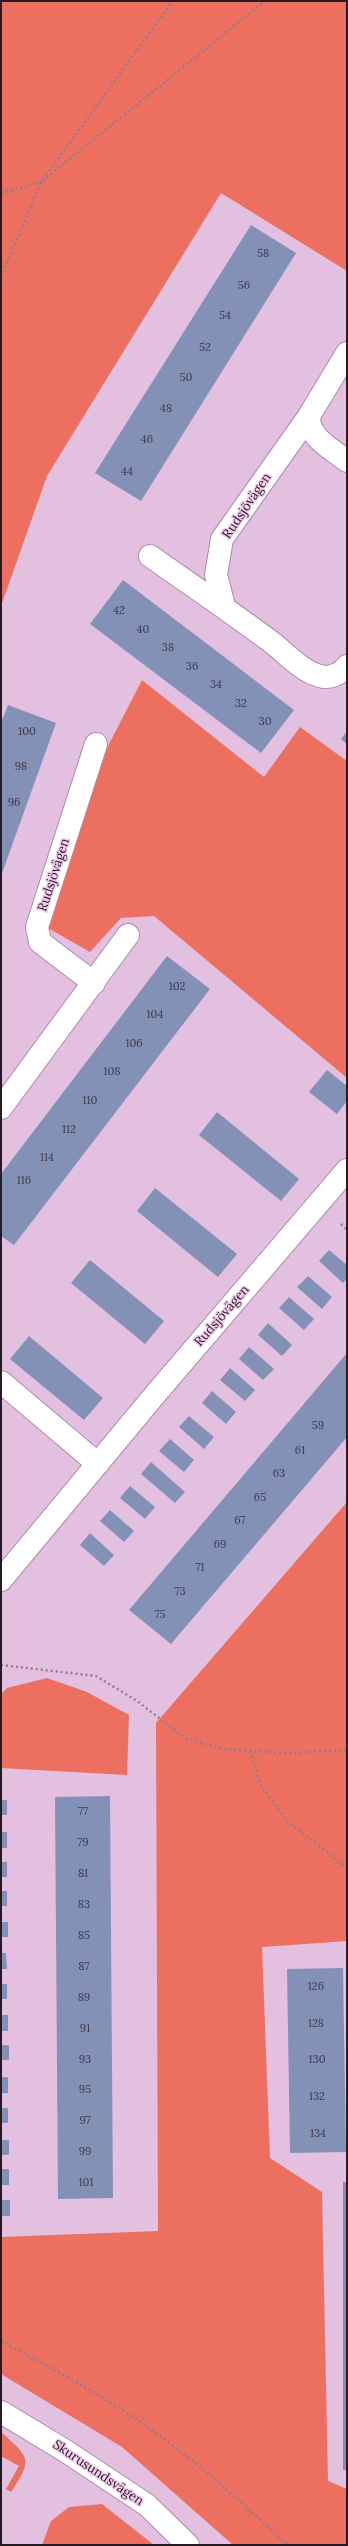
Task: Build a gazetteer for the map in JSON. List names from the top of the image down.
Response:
{
  "streets": {
    "street": ["Rudsjövägen", "Skurusundsvägen"]
  },
  "house_numbers": [
    "58",
    "56",
    "54",
    "52",
    "50",
    "48",
    "46",
    "44",
    "42",
    "40",
    "38",
    "36",
    "34",
    "32",
    "30",
    "100",
    "98",
    "96",
    "102",
    "104",
    "106",
    "108",
    "110",
    "112",
    "114",
    "116",
    "59",
    "61",
    "63",
    "65",
    "67",
    "69",
    "71",
    "73",
    "75",
    "77",
    "79",
    "81",
    "83",
    "85",
    "87",
    "126",
    "89",
    "128",
    "91",
    "93",
    "130",
    "95",
    "132",
    "97",
    "134",
    "99",
    "101"
  ]
}
